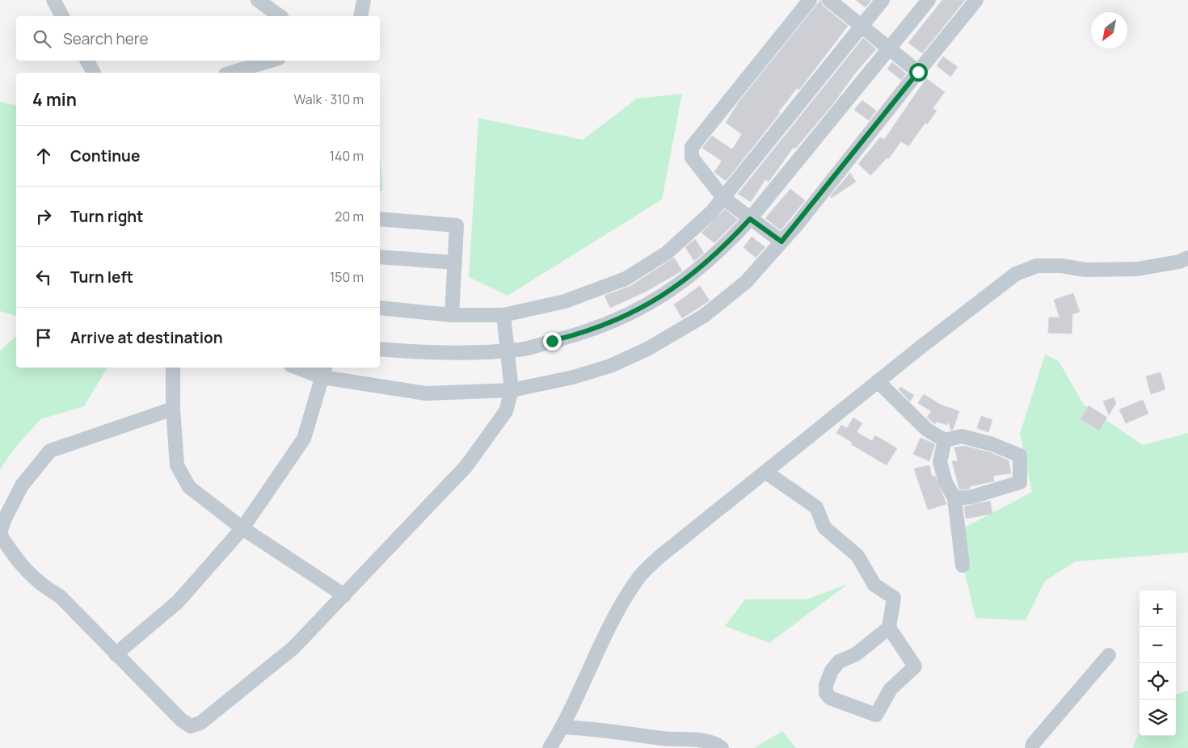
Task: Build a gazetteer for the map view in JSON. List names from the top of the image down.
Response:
{
  "north": "bottom left",
  "page": {
    "search": "Search here",
    "heading": ["4 min", "Walk · 310 m"],
    "list": [
      ["Continue", "140 m"],
      ["Turn right", "20 m"],
      ["Turn left", "150 m"],
      "Arrive at destination"
    ],
    "map_buttons": ["+", "−"]
  }
}
